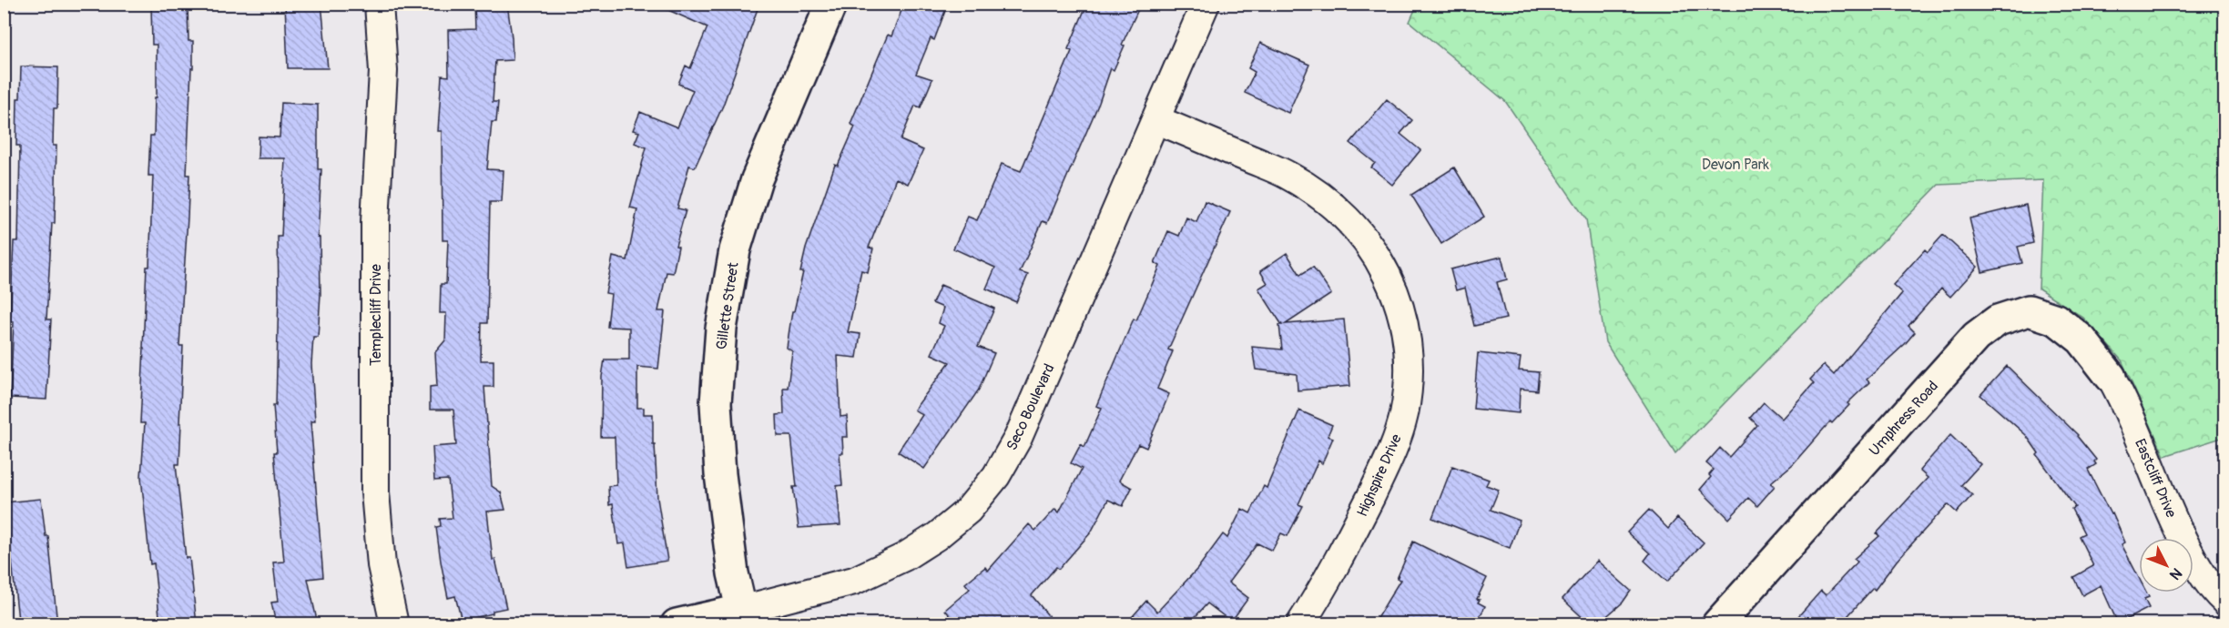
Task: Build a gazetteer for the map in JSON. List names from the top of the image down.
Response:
{
  "streets": {
    "street": [
      "Gillette Street",
      "Templecliff Drive",
      "Seco Boulevard",
      "Umphress Road",
      "Highspire Drive",
      "Eastcliff Drive"
    ]
  },
  "crossings": [
    ["Gillette Street", "Seco Boulevard"],
    ["Seco Boulevard", "Highspire Drive"],
    ["Umphress Road", "Eastcliff Drive"]
  ],
  "parks": ["Devon Park"],
  "north": "bottom right"
}
